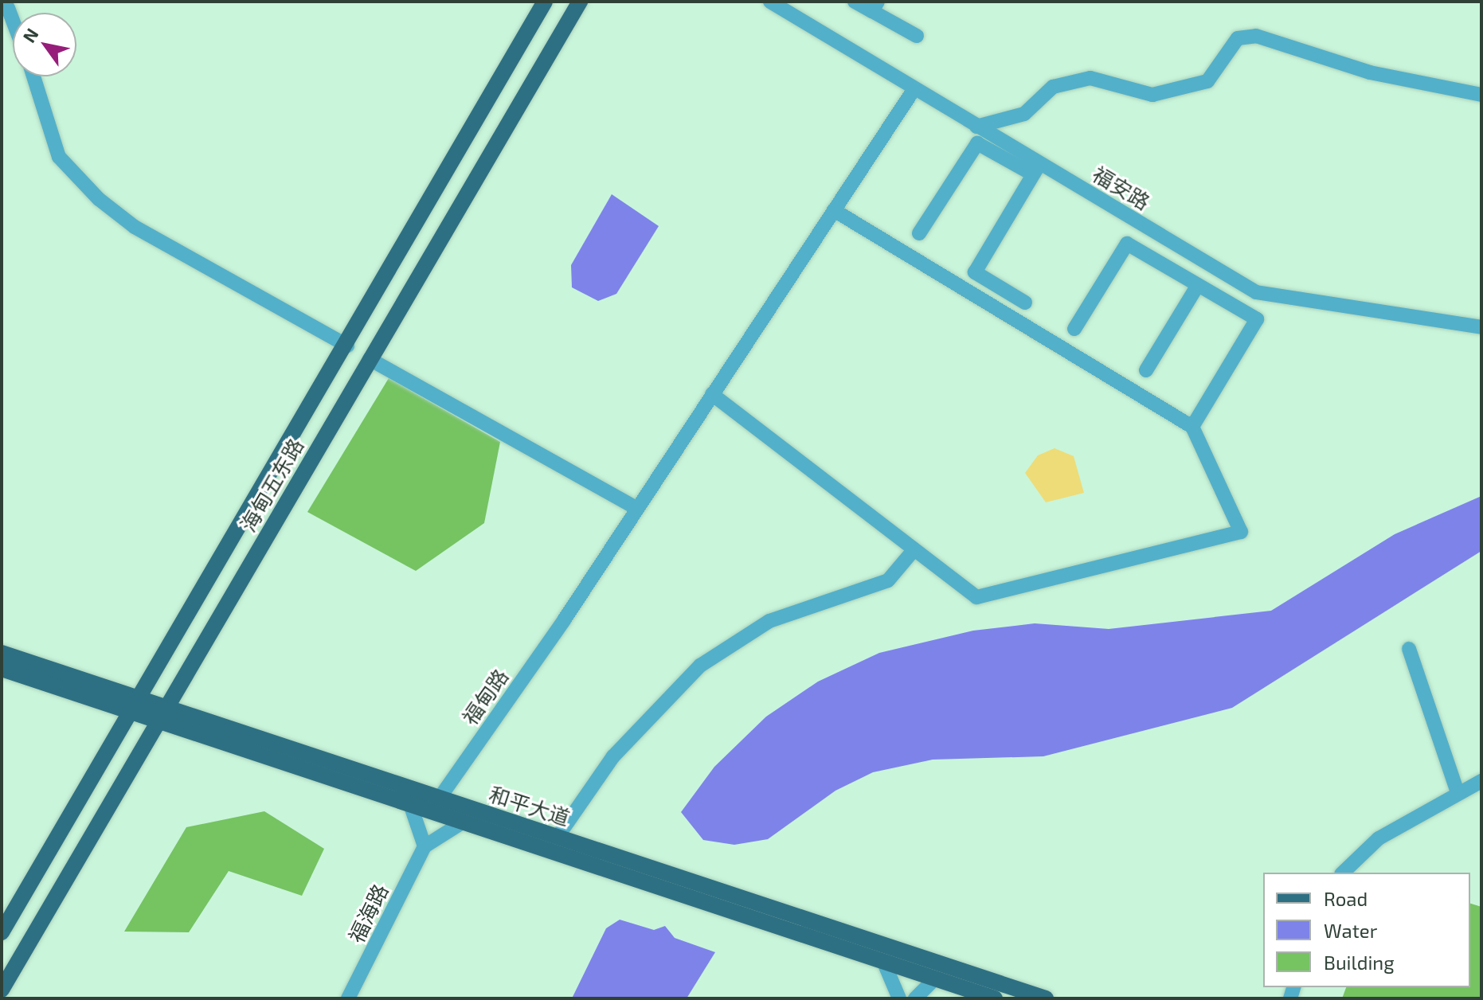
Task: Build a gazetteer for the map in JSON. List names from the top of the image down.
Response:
{
  "streets": {
    "main road": ["海甸五东路", "和平大道"],
    "street": ["福安路", "福甸路", "福海路"]
  },
  "crossings": [
    ["福安路", "福甸路"],
    ["海甸五东路", "和平大道"],
    ["福甸路", "和平大道"]
  ],
  "legend": ["Road", "Water", "Building"],
  "north": "top left"
}
